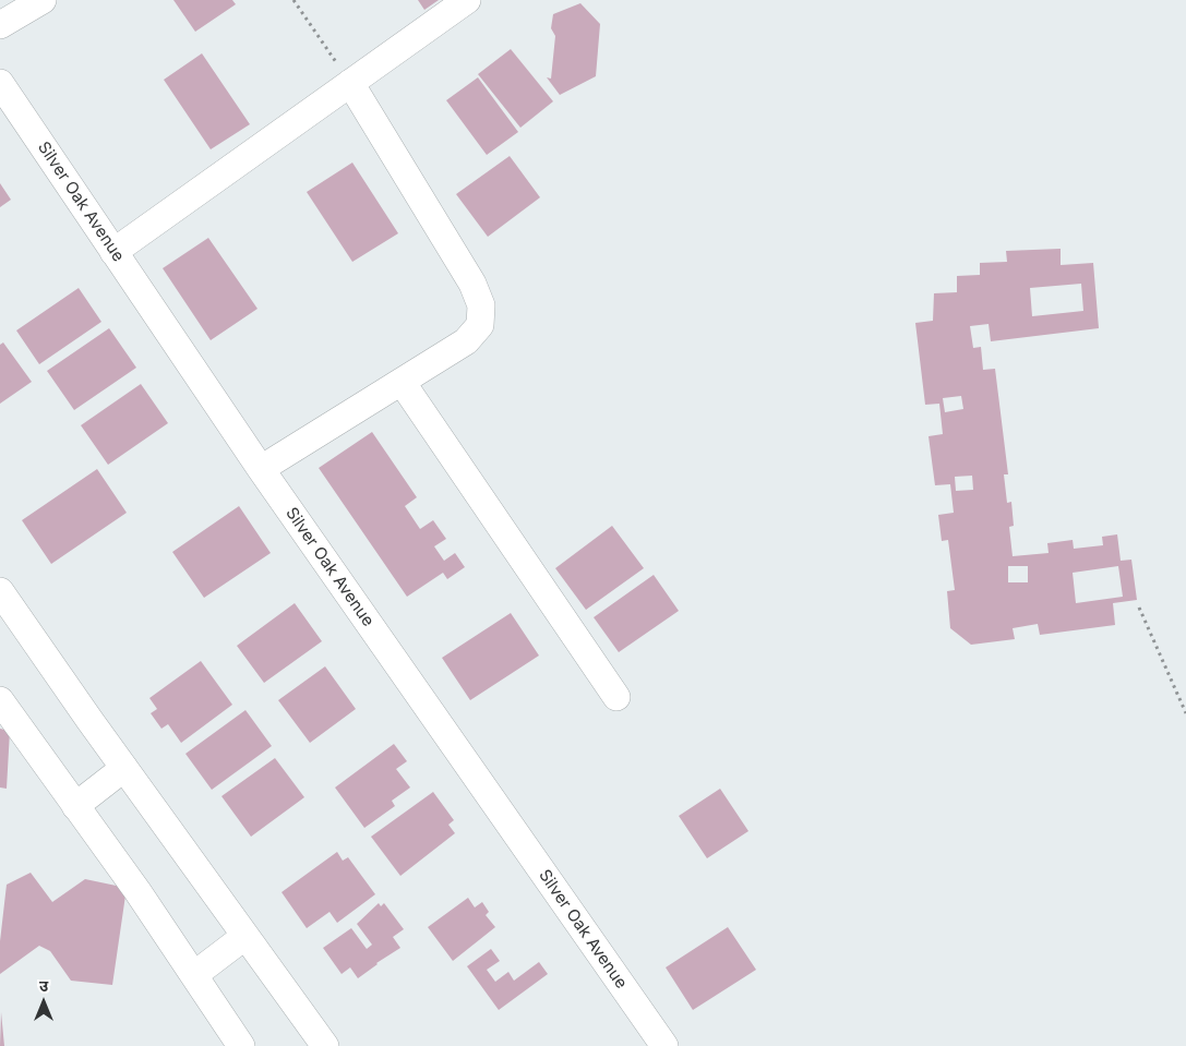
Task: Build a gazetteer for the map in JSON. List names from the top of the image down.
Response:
{
  "streets": {
    "street": ["Silver Oak Avenue"]
  },
  "north": "top"
}
